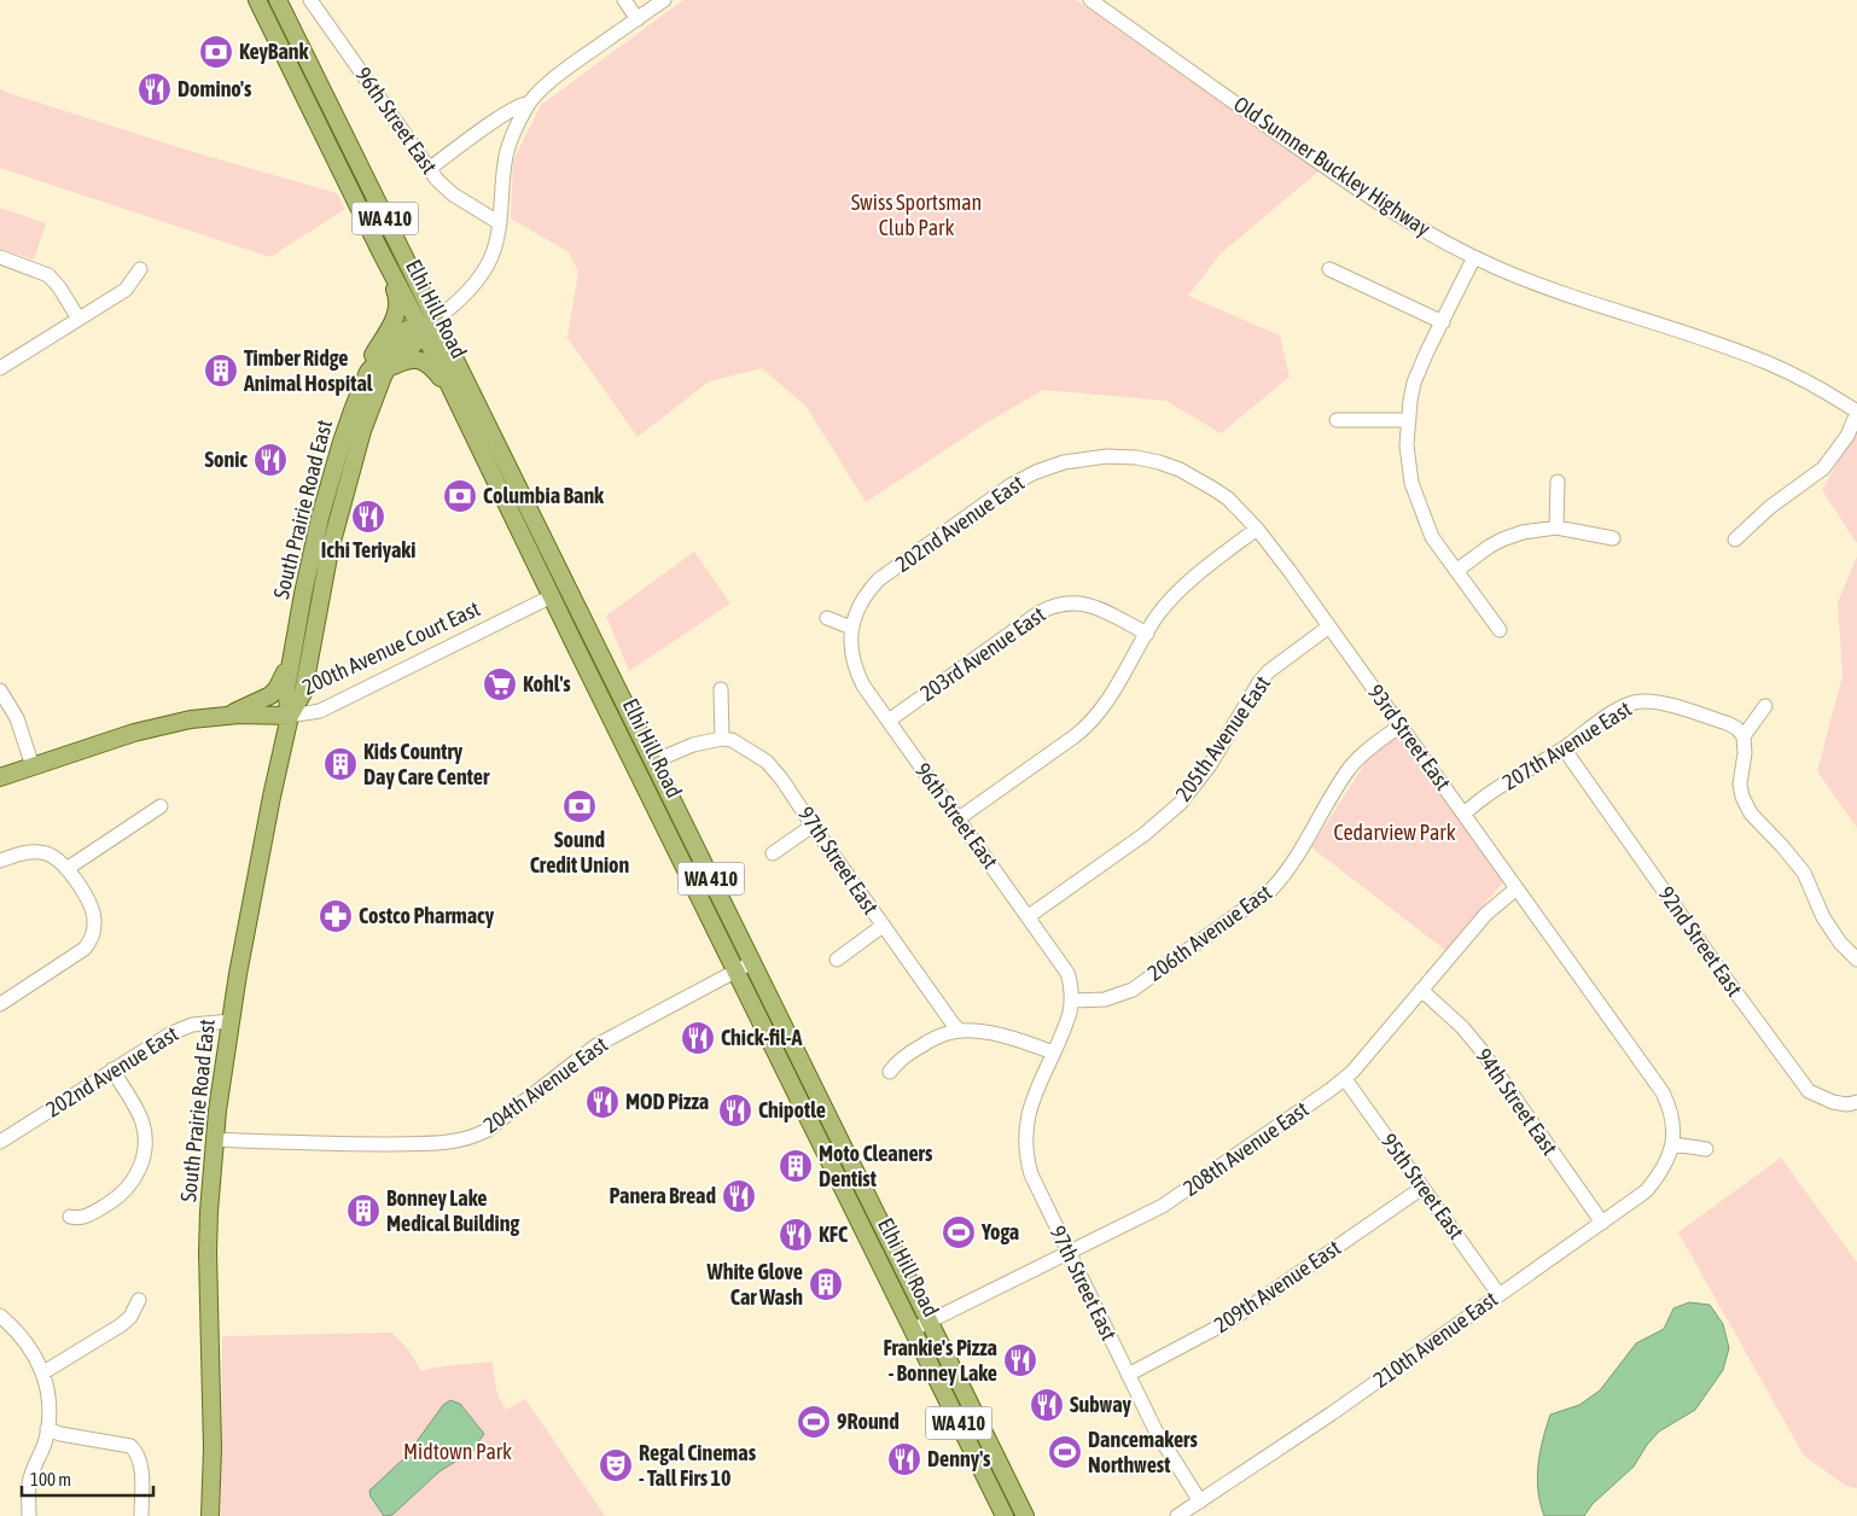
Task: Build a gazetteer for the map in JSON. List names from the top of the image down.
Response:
{
  "streets": {
    "main road": [
      "WA 410",
      "Elhi Hill Road",
      "South Prairie Road East",
      "200th Avenue Court East"
    ],
    "street": [
      "96th Street East",
      "Old Sumner Buckley Highway",
      "202nd Avenue East",
      "203rd Avenue East",
      "93rd Street East",
      "205th Avenue East",
      "207th Avenue East",
      "97th Street East",
      "206th Avenue East",
      "92nd Street East",
      "204th Avenue East",
      "94th Street East",
      "208th Avenue East",
      "95th Street East",
      "209th Avenue East",
      "210th Avenue East"
    ]
  },
  "crossings": [
    ["96th Street East", "202nd Avenue East"],
    ["96th Street East", "203rd Avenue East"],
    ["96th Street East", "205th Avenue East"],
    ["96th Street East", "206th Avenue East"],
    ["Elhi Hill Road", "South Prairie Road East"],
    ["Elhi Hill Road", "200th Avenue Court East"],
    ["Elhi Hill Road", "204th Avenue East"],
    ["Elhi Hill Road", "208th Avenue East"],
    ["South Prairie Road East", "202nd Avenue East"],
    ["South Prairie Road East", "200th Avenue Court East"],
    ["South Prairie Road East", "204th Avenue East"],
    ["202nd Avenue East", "93rd Street East"],
    ["93rd Street East", "205th Avenue East"],
    ["93rd Street East", "207th Avenue East"],
    ["93rd Street East", "206th Avenue East"],
    ["93rd Street East", "208th Avenue East"],
    ["93rd Street East", "210th Avenue East"],
    ["207th Avenue East", "92nd Street East"],
    ["97th Street East", "208th Avenue East"],
    ["97th Street East", "209th Avenue East"],
    ["97th Street East", "210th Avenue East"],
    ["94th Street East", "208th Avenue East"],
    ["94th Street East", "210th Avenue East"],
    ["208th Avenue East", "95th Street East"],
    ["95th Street East", "209th Avenue East"],
    ["95th Street East", "210th Avenue East"]
  ],
  "parks": ["Swiss Sportsman Club Park", "Cedarview Park", "Midtown Park"],
  "places": {
    "bank": ["KeyBank", "Columbia Bank", "Sound Credit Union"],
    "restaurant": [
      "Domino's",
      "Sonic",
      "Ichi Teriyaki",
      "Chick-fil-A",
      "MOD Pizza",
      "Chipotle",
      "Panera Bread",
      "KFC",
      "Frankie's Pizza - Bonney Lake",
      "Subway",
      "Denny's"
    ],
    "building": [
      "Timber Ridge Animal Hospital",
      "Kids Country Day Care Center",
      "Moto Cleaners Dentist",
      "Bonney Lake Medical Building",
      "White Glove Car Wash"
    ],
    "supermarket": ["Kohl's"],
    "pharmacy": ["Costco Pharmacy"],
    "sports": ["Yoga", "9Round", "Dancemakers Northwest"],
    "theatre": ["Regal Cinemas - Tall Firs 10"]
  },
  "scale_bar": "100 m"
}
